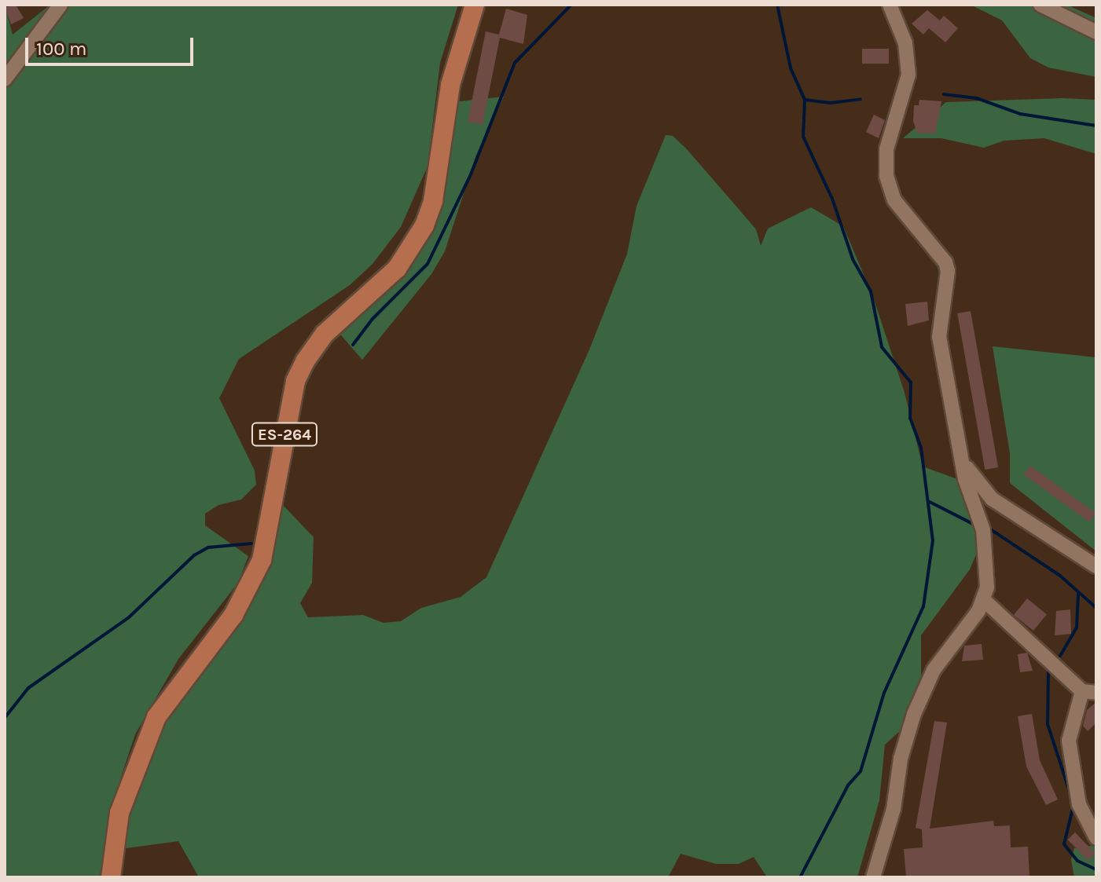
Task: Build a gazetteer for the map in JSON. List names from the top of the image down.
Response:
{
  "streets": {
    "main road": ["ES-264"]
  },
  "scale_bar": "100 m"
}
